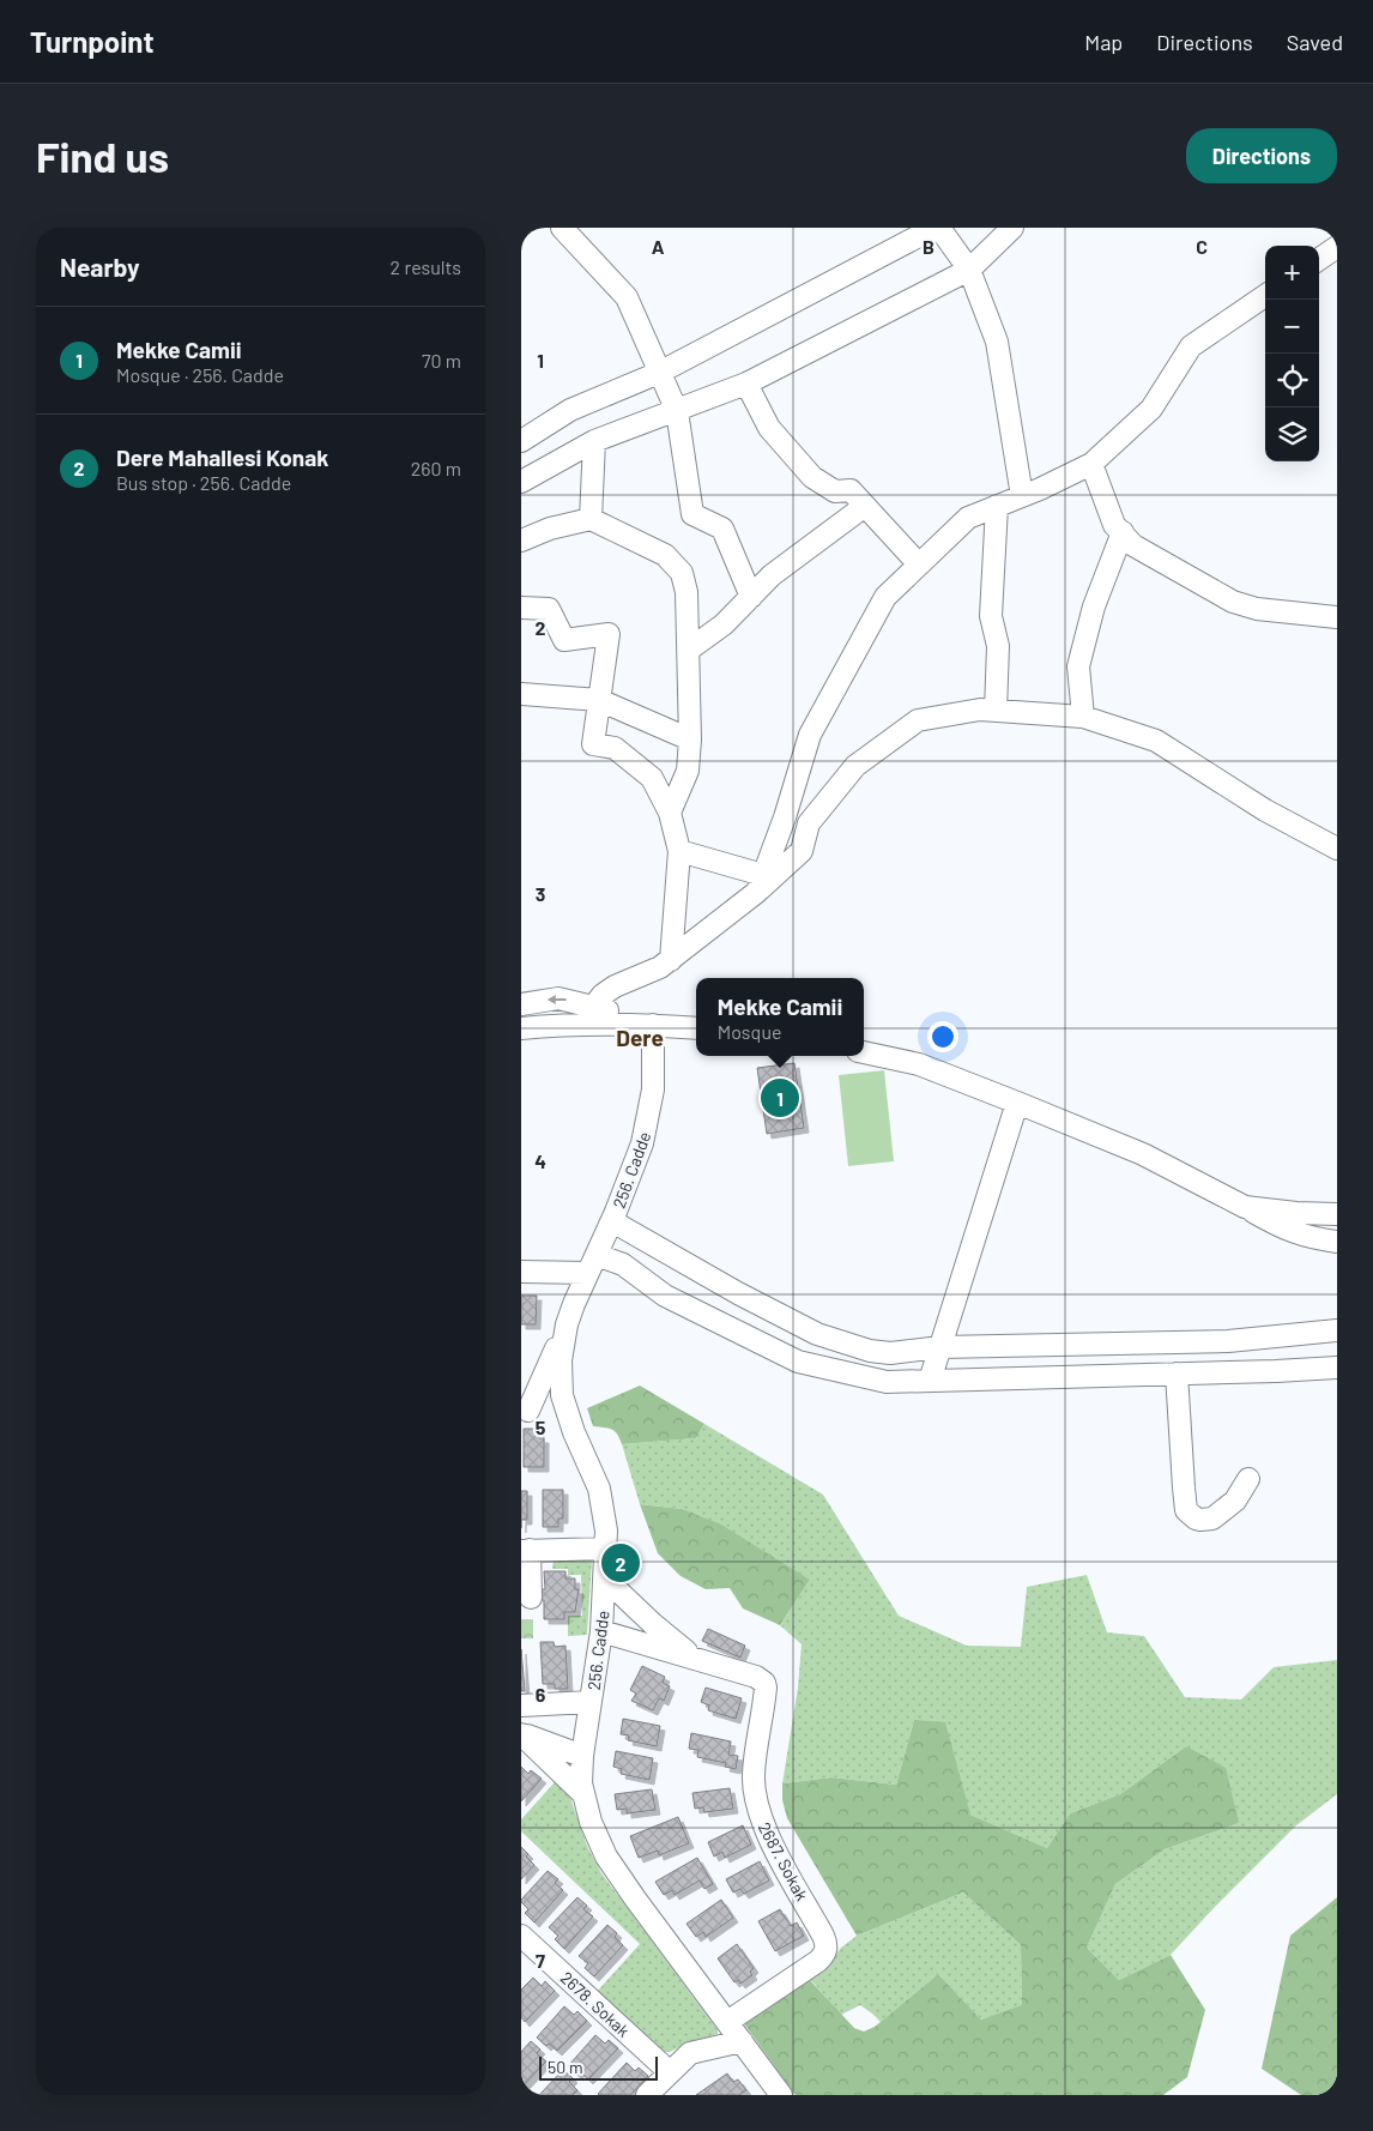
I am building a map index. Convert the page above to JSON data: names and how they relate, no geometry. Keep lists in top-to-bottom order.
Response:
{
  "streets": {
    "street": ["256. Cadde", "2687. Sokak", "2678. Sokak"]
  },
  "crossings": [
    ["256. Cadde", "2687. Sokak"]
  ],
  "districts": ["Dere"],
  "scale_bar": "50 m",
  "page": {
    "header": "Turnpoint",
    "nav": ["Map", "Directions", "Saved"],
    "buttons": "Directions",
    "title": "Find us",
    "heading": ["Nearby", "2 results"],
    "map_buttons": ["+", "−"],
    "list": [
      {
        "mark": "1",
        "name": "Mekke Camii",
        "note": "Mosque · 256. Cadde",
        "value": "70 m"
      },
      {
        "mark": "2",
        "name": "Dere Mahallesi Konak",
        "note": "Bus stop · 256. Cadde",
        "value": "260 m"
      }
    ],
    "popup": ["Mekke Camii", "Mosque"],
    "pins": ["1", "2"],
    "scale": "50 m"
  },
  "grid": {
    "columns": ["A", "B", "C"],
    "rows": [
      "1",
      "2",
      "3",
      "4",
      "5",
      "6",
      "7"
    ]
  }
}
